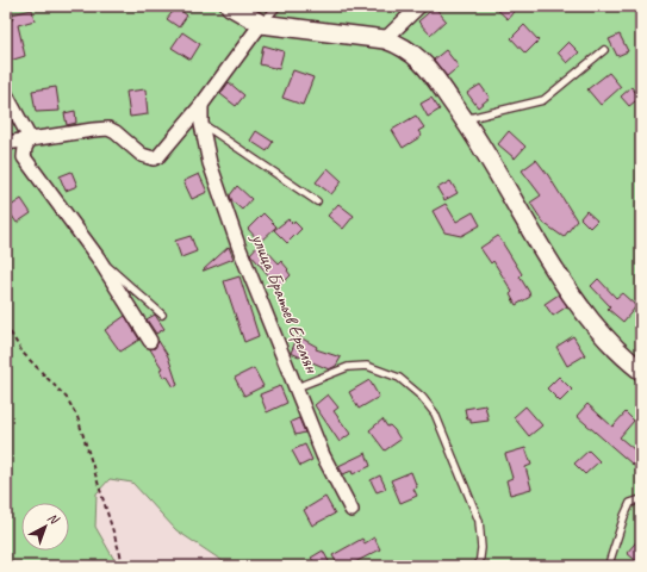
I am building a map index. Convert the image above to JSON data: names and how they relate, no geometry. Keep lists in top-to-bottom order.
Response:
{
  "streets": {
    "street": ["улица Братьев Еремян"]
  },
  "north": "top right"
}
